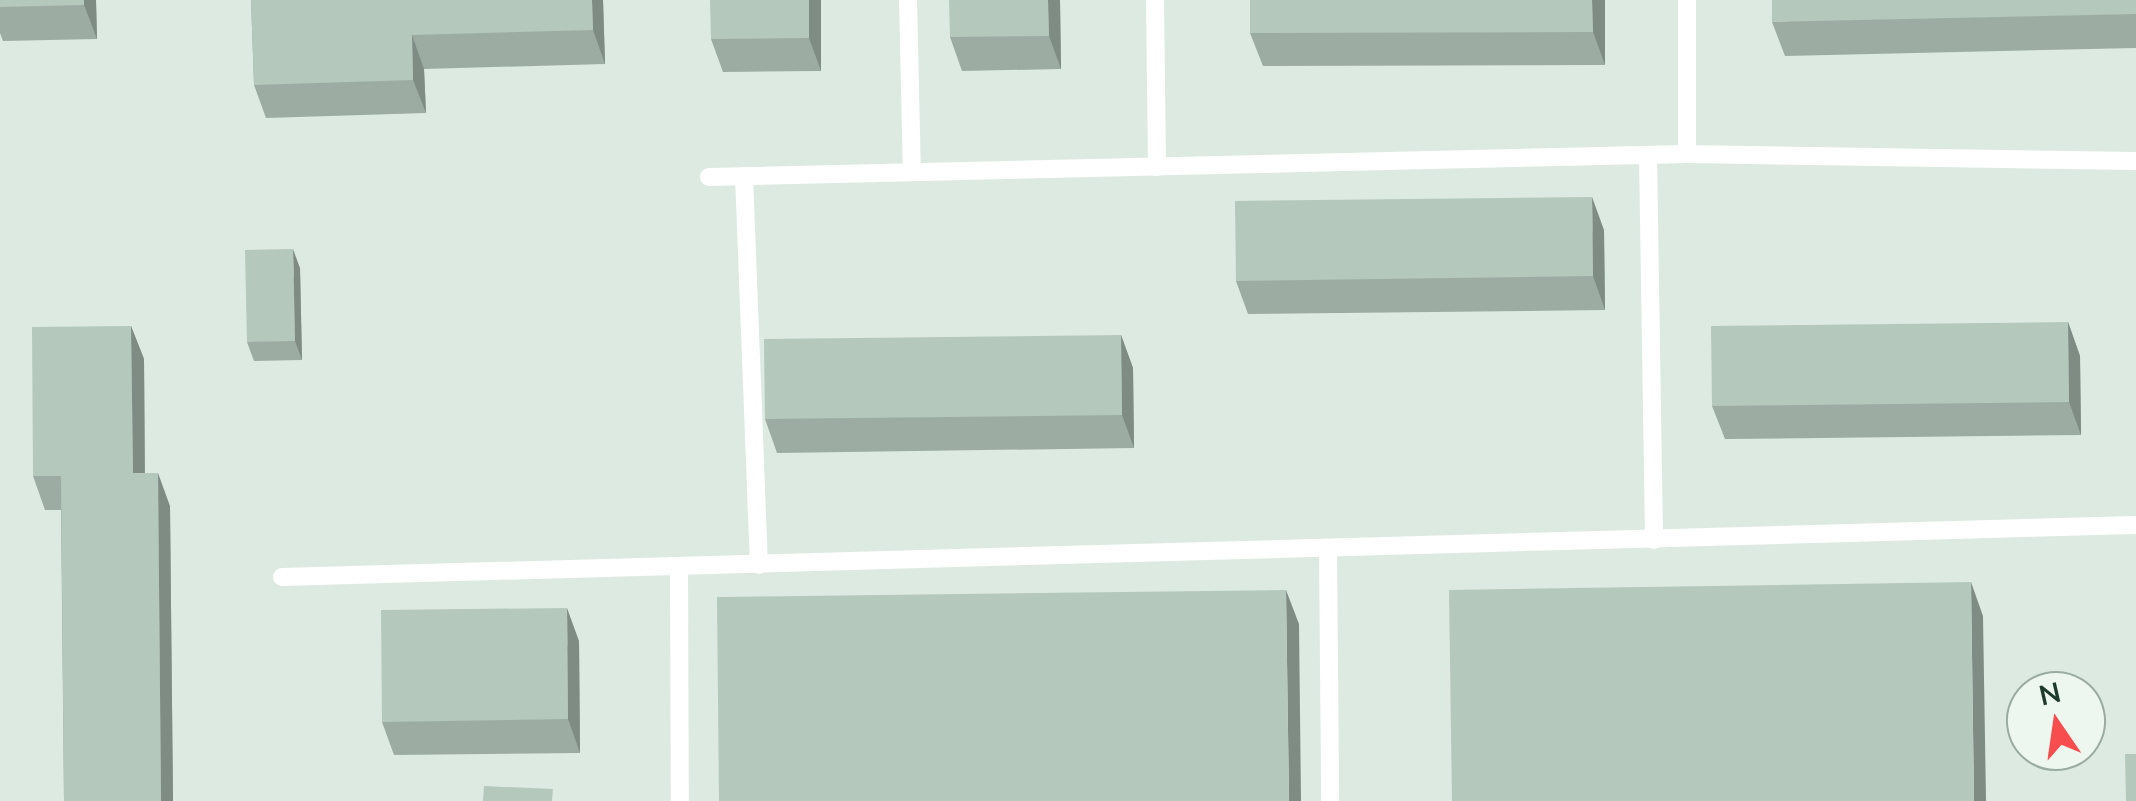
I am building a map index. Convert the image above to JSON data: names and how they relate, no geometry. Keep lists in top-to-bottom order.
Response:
{
  "north": "top"
}
